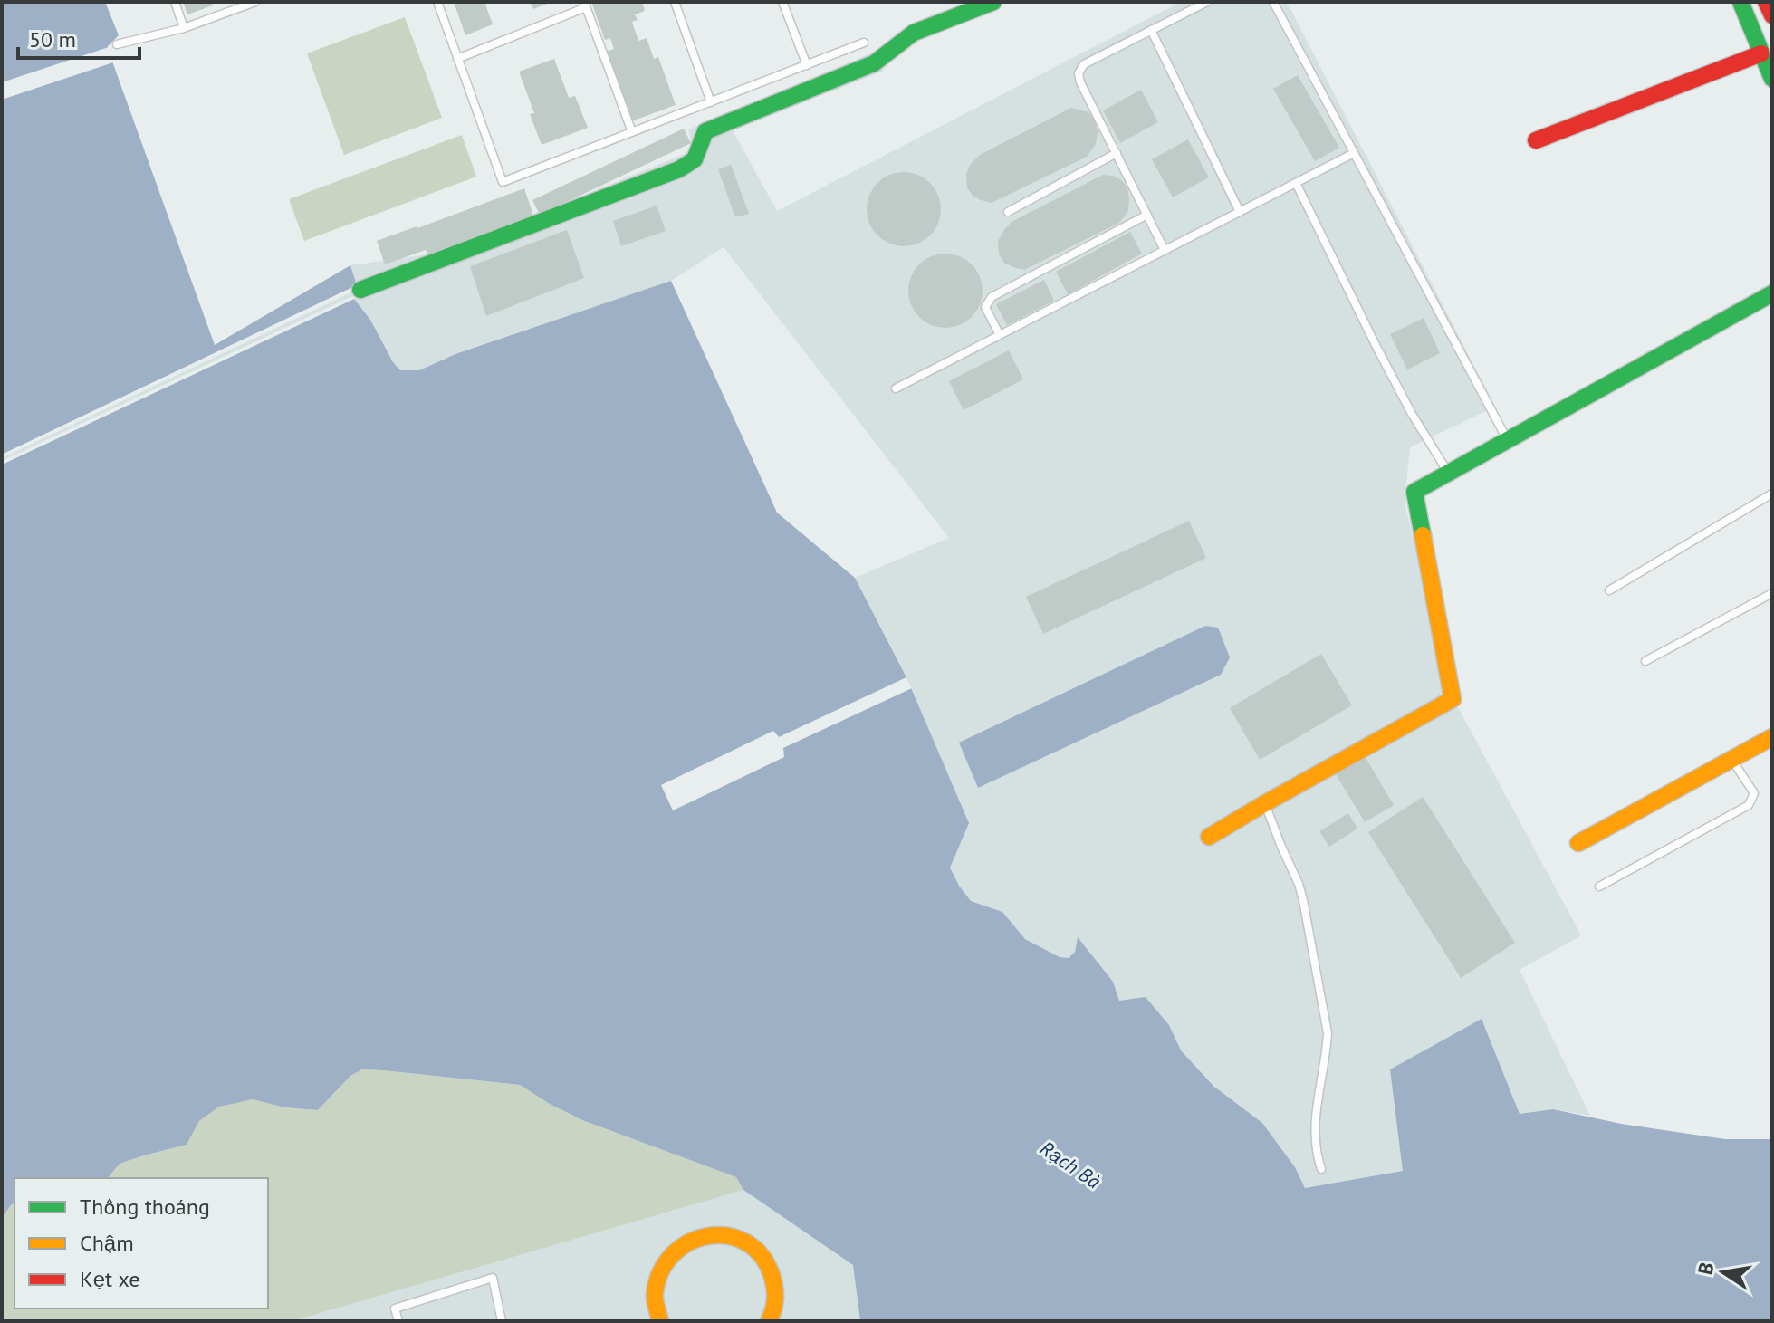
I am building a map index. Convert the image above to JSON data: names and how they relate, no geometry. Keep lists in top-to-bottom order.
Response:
{
  "water": ["Rạch Bà"],
  "legend": ["Thông thoáng", "Chậm", "Kẹt xe"],
  "scale_bar": "50 m",
  "north": "left"
}
